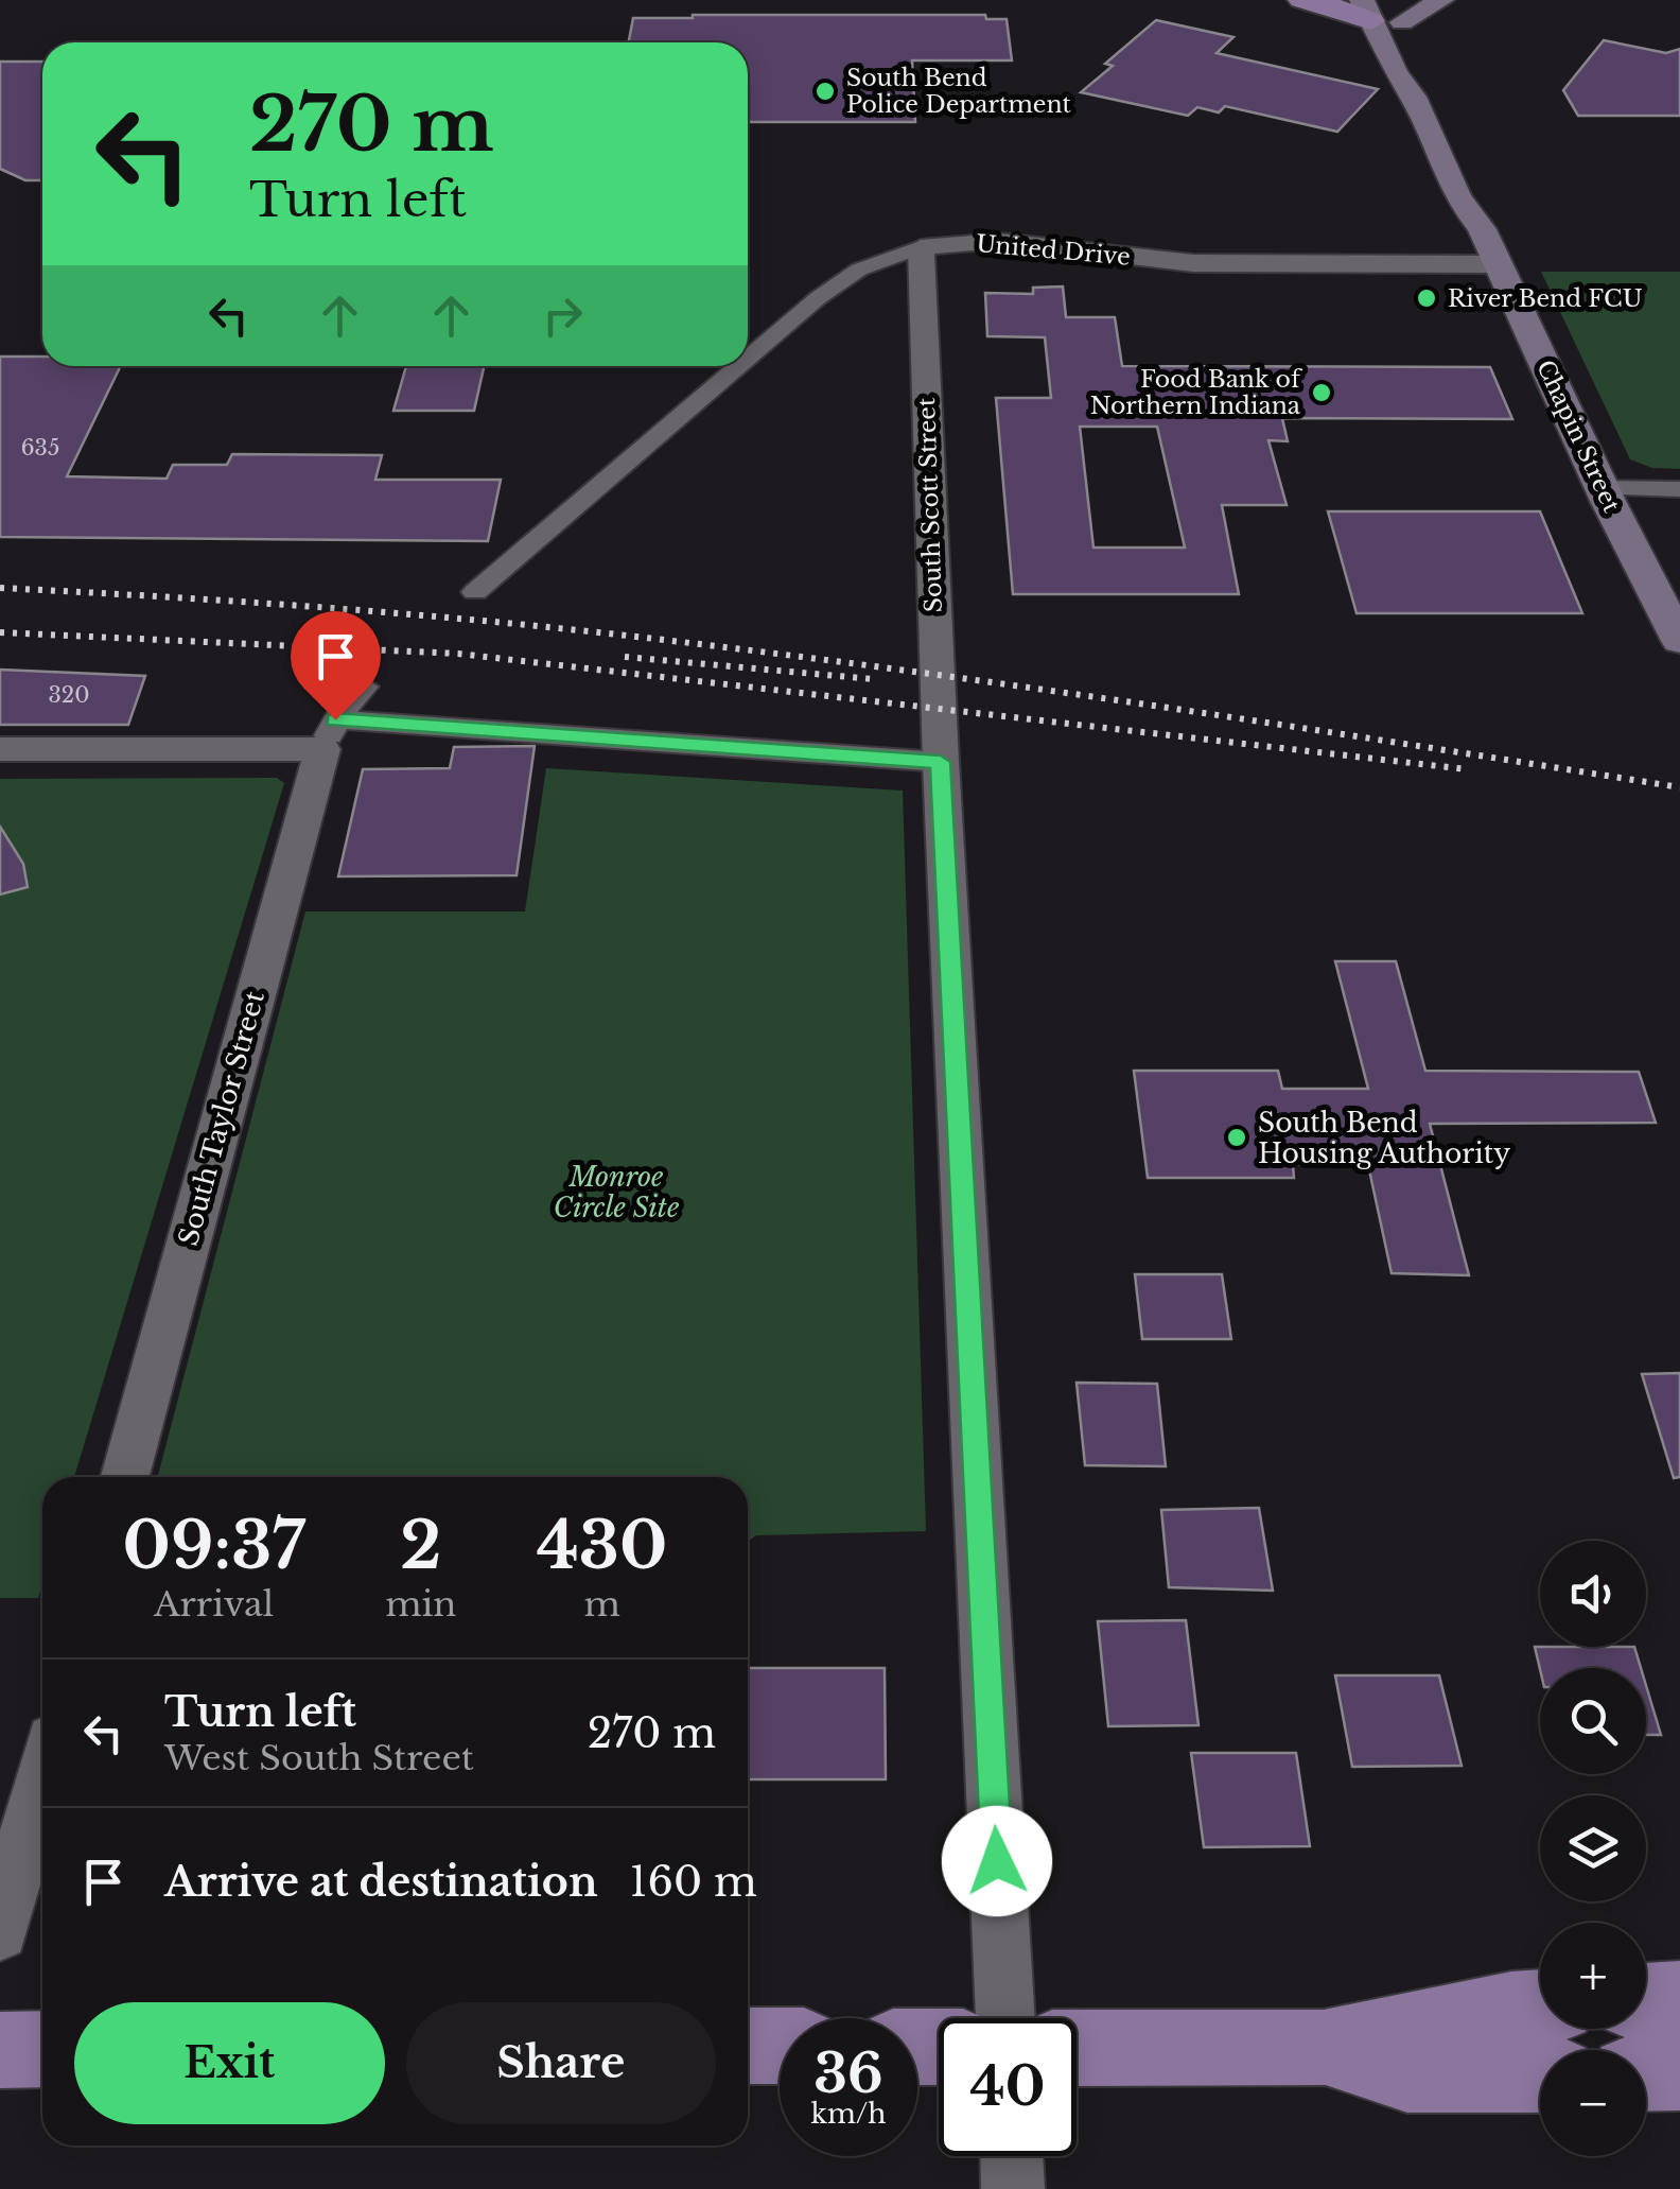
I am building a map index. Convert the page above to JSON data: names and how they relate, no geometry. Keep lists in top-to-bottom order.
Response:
{
  "streets": {
    "main road": ["Chapin Street"],
    "street": ["United Drive", "South Scott Street", "South Taylor Street"]
  },
  "crossings": [
    ["United Drive", "Chapin Street"],
    ["United Drive", "South Scott Street"]
  ],
  "parks": ["Monroe Circle Site"],
  "places": [
    "South Bend Police Department",
    "River Bend FCU",
    "Food Bank of Northern Indiana",
    "South Bend Housing Authority"
  ],
  "house_numbers": ["635", "320"],
  "page": {
    "turn": ["270 m", "Turn left"],
    "eta": [
      "09:37",
      "Arrival",
      "2",
      "min",
      "430",
      "m"
    ],
    "map_buttons": ["+", "−"],
    "list": [
      {
        "name": "Turn left",
        "note": "West South Street",
        "value": "270 m"
      },
      {
        "name": "Arrive at destination",
        "value": "160 m"
      }
    ],
    "buttons": ["Exit", "Share"],
    "speed": "36 km/h",
    "limit": "40"
  }
}
